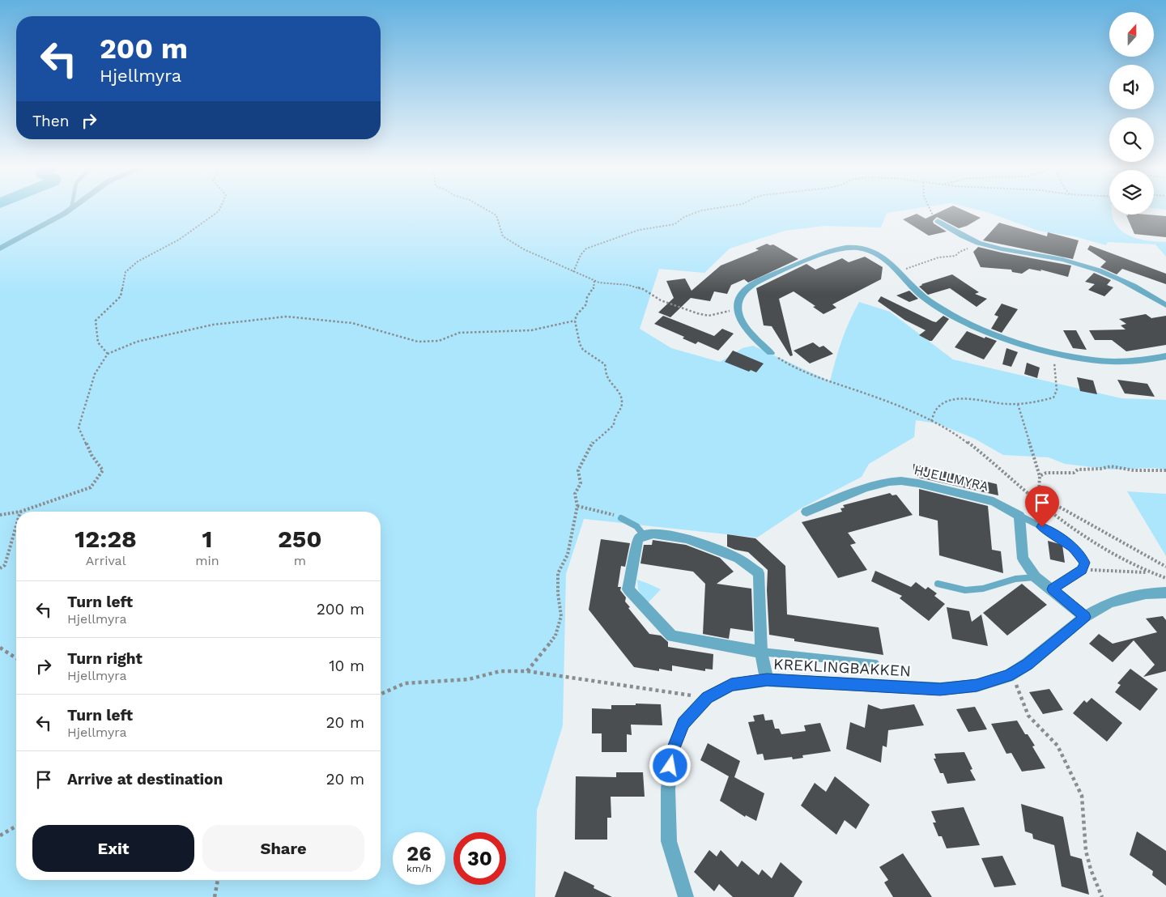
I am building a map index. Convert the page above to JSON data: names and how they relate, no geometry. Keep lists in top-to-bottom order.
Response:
{
  "streets": {
    "street": ["HJELLMYRA", "KREKLINGBAKKEN"]
  },
  "north": "top",
  "page": {
    "turn": ["200 m", "Hjellmyra"],
    "then": "Then",
    "eta": [
      "12:28",
      "Arrival",
      "1",
      "min",
      "250",
      "m"
    ],
    "list": [
      {
        "name": "Turn left",
        "note": "Hjellmyra",
        "value": "200 m"
      },
      {
        "name": "Turn right",
        "note": "Hjellmyra",
        "value": "10 m"
      },
      {
        "name": "Turn left",
        "note": "Hjellmyra",
        "value": "20 m"
      },
      {
        "name": "Arrive at destination",
        "value": "20 m"
      }
    ],
    "buttons": ["Exit", "Share"],
    "speed": "26 km/h",
    "limit": "30"
  }
}
